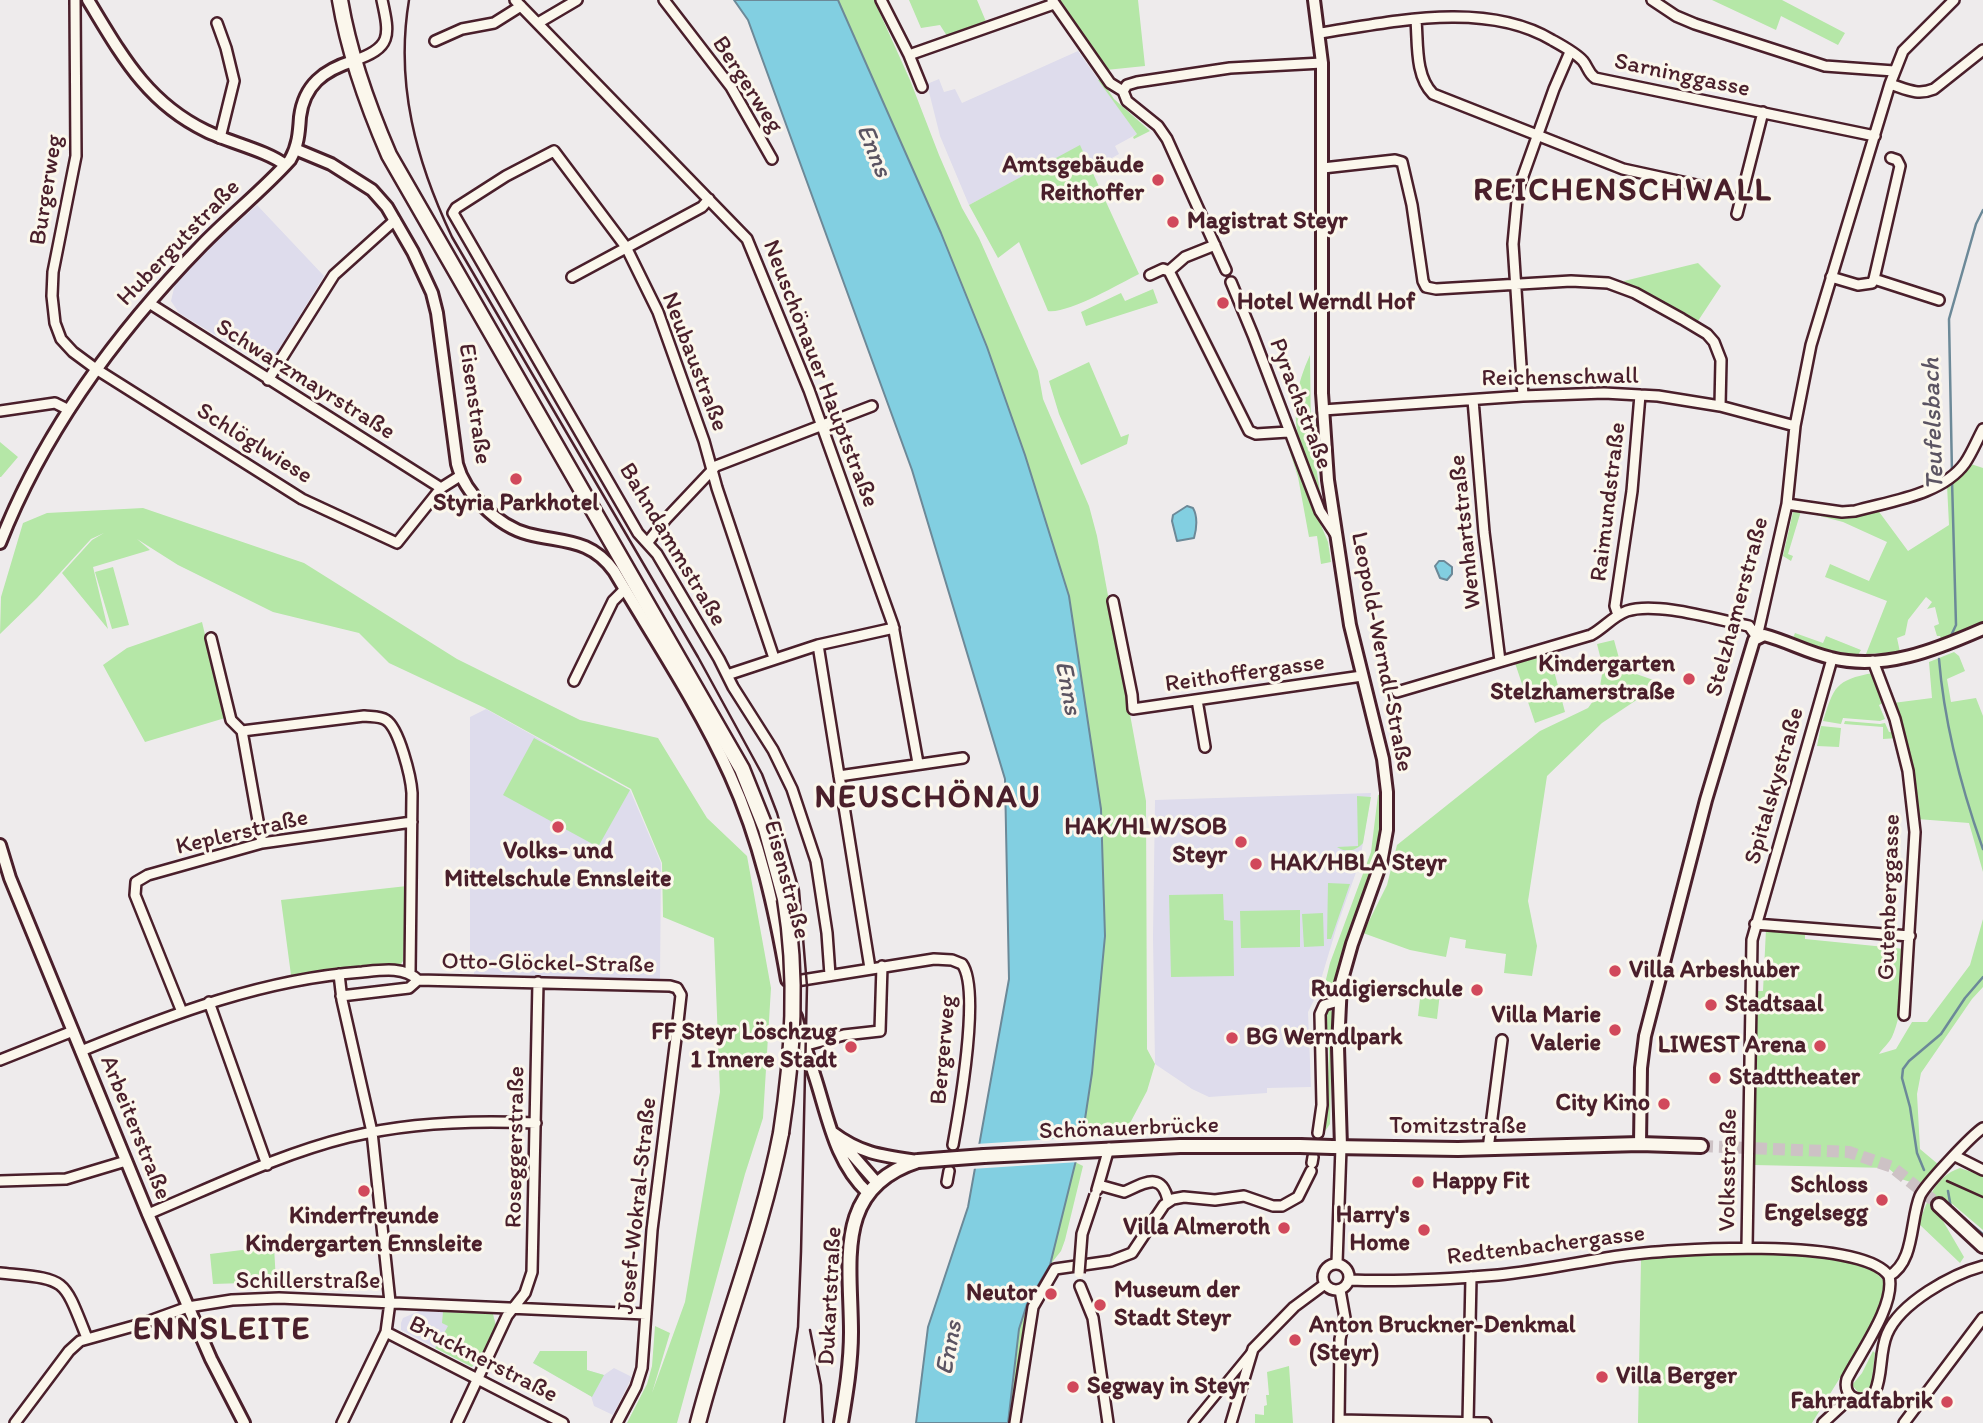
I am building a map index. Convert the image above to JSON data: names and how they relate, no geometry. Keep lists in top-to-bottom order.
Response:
{
  "streets": {
    "main road": [
      "Eisenstraße",
      "Tomitzstraße",
      "Schönauerbrücke",
      "Dukartstraße"
    ],
    "street": [
      "Sarninggasse",
      "Bergerweg",
      "Burgerweg",
      "Hubergutstraße",
      "Neubaustraße",
      "Neuschönauer Hauptstraße",
      "Reichenschwall",
      "Schwarzmayrstraße",
      "Pyrachstraße",
      "Schlöglwiese",
      "Raimundstraße",
      "Wenhartstraße",
      "Bahndammstraße",
      "Stelzhamerstraße",
      "Leopold-Werndl-Straße",
      "Reithoffergasse",
      "Spitalskystraße",
      "Keplerstraße",
      "Gutenberggasse",
      "Otto-Glöckel-Straße",
      "Arbeiterstraße",
      "Roseggerstraße",
      "Volksstraße",
      "Josef-Wokral-Straße",
      "Redtenbachergasse",
      "Schillerstraße",
      "Brucknerstraße"
    ]
  },
  "crossings": [
    ["Sarninggasse", "Stelzhamerstraße"],
    ["Sarninggasse", "Leopold-Werndl-Straße"],
    ["Burgerweg", "Hubergutstraße"],
    ["Burgerweg", "Schlöglwiese"],
    ["Hubergutstraße", "Schwarzmayrstraße"],
    ["Hubergutstraße", "Eisenstraße"],
    ["Hubergutstraße", "Schlöglwiese"],
    ["Neubaustraße", "Bahndammstraße"],
    ["Reichenschwall", "Raimundstraße"],
    ["Reichenschwall", "Wenhartstraße"],
    ["Reichenschwall", "Stelzhamerstraße"],
    ["Reichenschwall", "Leopold-Werndl-Straße"],
    ["Schwarzmayrstraße", "Schlöglwiese"],
    ["Eisenstraße", "Dukartstraße"],
    ["Pyrachstraße", "Leopold-Werndl-Straße"],
    ["Stelzhamerstraße", "Tomitzstraße"],
    ["Leopold-Werndl-Straße", "Reithoffergasse"],
    ["Leopold-Werndl-Straße", "Tomitzstraße"],
    ["Leopold-Werndl-Straße", "Schönauerbrücke"],
    ["Leopold-Werndl-Straße", "Redtenbachergasse"],
    ["Spitalskystraße", "Volksstraße"],
    ["Keplerstraße", "Otto-Glöckel-Straße"],
    ["Otto-Glöckel-Straße", "Arbeiterstraße"],
    ["Otto-Glöckel-Straße", "Roseggerstraße"],
    ["Otto-Glöckel-Straße", "Josef-Wokral-Straße"],
    ["Tomitzstraße", "Schönauerbrücke"],
    ["Arbeiterstraße", "Schillerstraße"],
    ["Roseggerstraße", "Schillerstraße"],
    ["Roseggerstraße", "Brucknerstraße"],
    ["Volksstraße", "Redtenbachergasse"],
    ["Josef-Wokral-Straße", "Schillerstraße"]
  ],
  "districts": ["REICHENSCHWALL", "NEUSCHÖNAU", "ENNSLEITE"],
  "water": ["Enns", "Teufelsbach"],
  "places": [
    "Amtsgebäude Reithoffer",
    "Magistrat Steyr",
    "Hotel Werndl Hof",
    "Styria Parkhotel",
    "Kindergarten Stelzhamerstraße",
    "Volks- und Mittelschule Ennsleite",
    "HAK/HLW/SOB Steyr",
    "HAK/HBLA Steyr",
    "Villa Arbeshuber",
    "Rudigierschule",
    "Stadtsaal",
    "Villa Marie Valerie",
    "BG Werndlpark",
    "LIWEST Arena",
    "FF Steyr Löschzug 1 Innere Stadt",
    "Stadttheater",
    "City Kino",
    "Happy Fit",
    "Kinderfreunde Kindergarten Ennsleite",
    "Schloss Engelsegg",
    "Villa Almeroth",
    "Harry's Home",
    "Neutor",
    "Museum der Stadt Steyr",
    "Anton Bruckner-Denkmal (Steyr)",
    "Villa Berger",
    "Segway in Steyr",
    "Fahrradfabrik"
  ]
}
